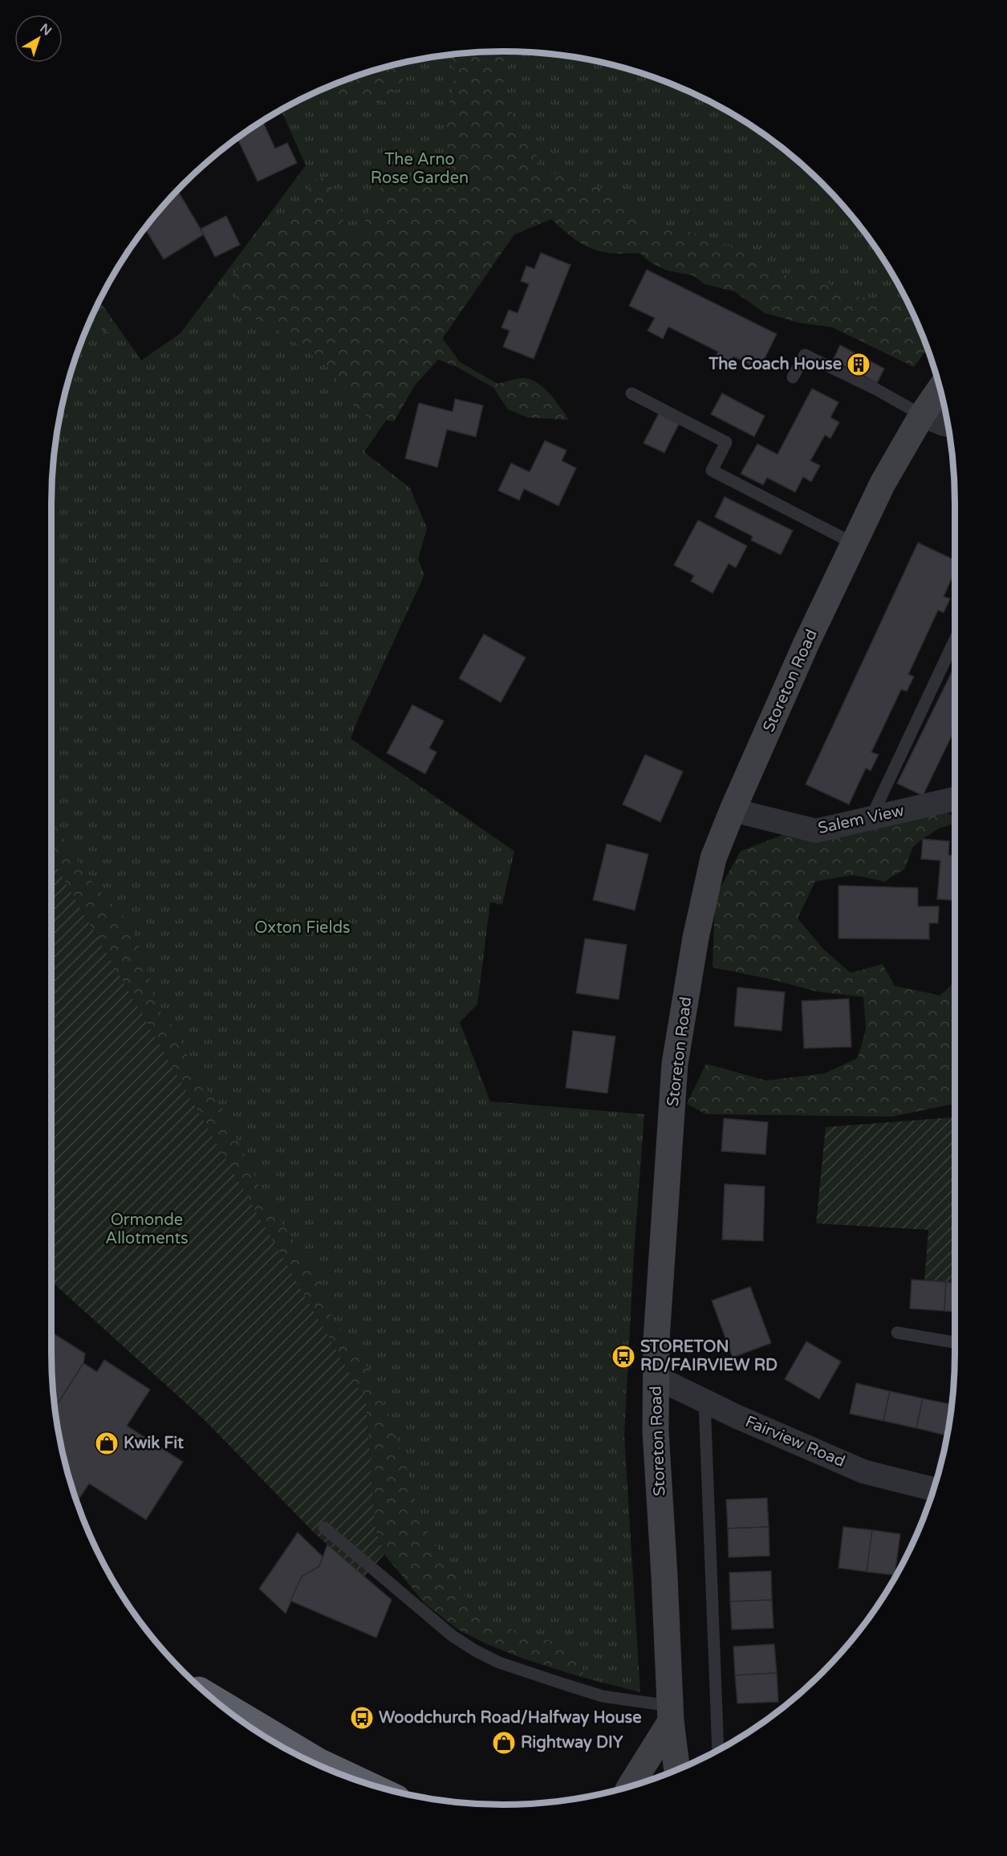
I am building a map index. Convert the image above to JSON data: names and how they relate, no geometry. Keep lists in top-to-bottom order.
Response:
{
  "streets": {
    "main road": ["Storeton Road"],
    "street": ["Salem View", "Fairview Road"]
  },
  "crossings": [
    ["Storeton Road", "Salem View"],
    ["Storeton Road", "Fairview Road"]
  ],
  "parks": ["The Arno Rose Garden", "Oxton Fields", "Ormonde Allotments"],
  "places": {
    "building": ["The Coach House"],
    "bus stop": ["STORETON RD/FAIRVIEW RD", "Woodchurch Road/Halfway House"],
    "shop": ["Kwik Fit", "Rightway DIY"]
  },
  "north": "top right"
}
